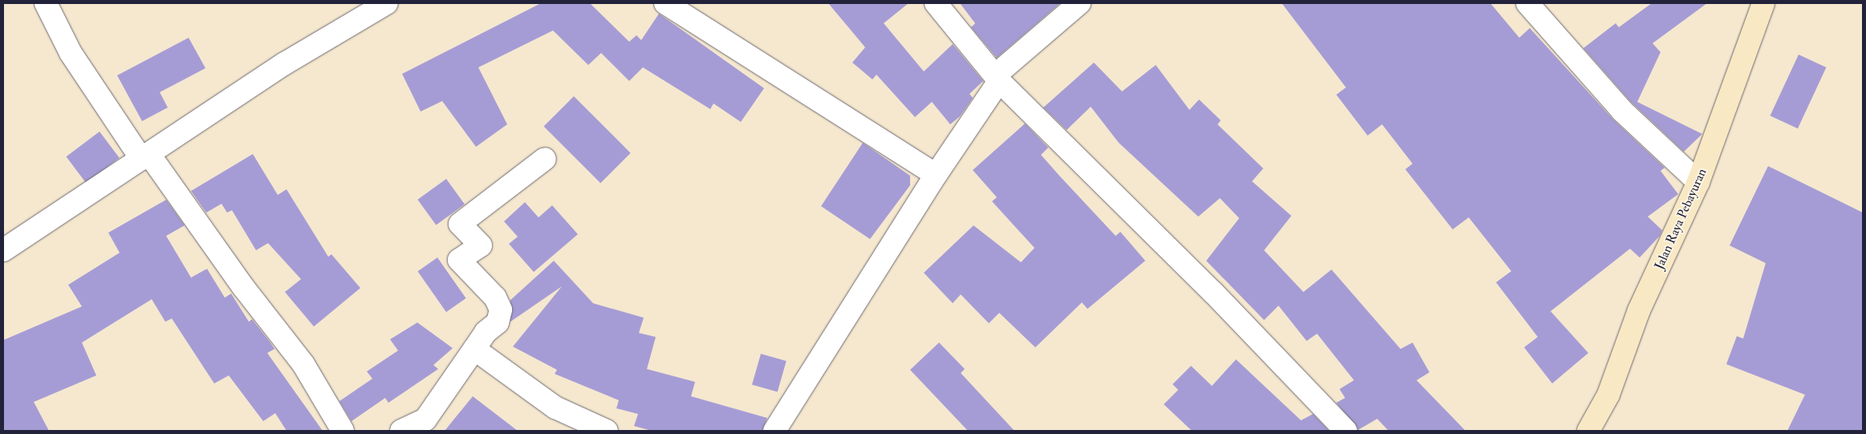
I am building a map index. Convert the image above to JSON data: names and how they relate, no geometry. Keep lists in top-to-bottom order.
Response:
{
  "streets": {
    "main road": ["Jalan Raya Pebayuran"]
  }
}
